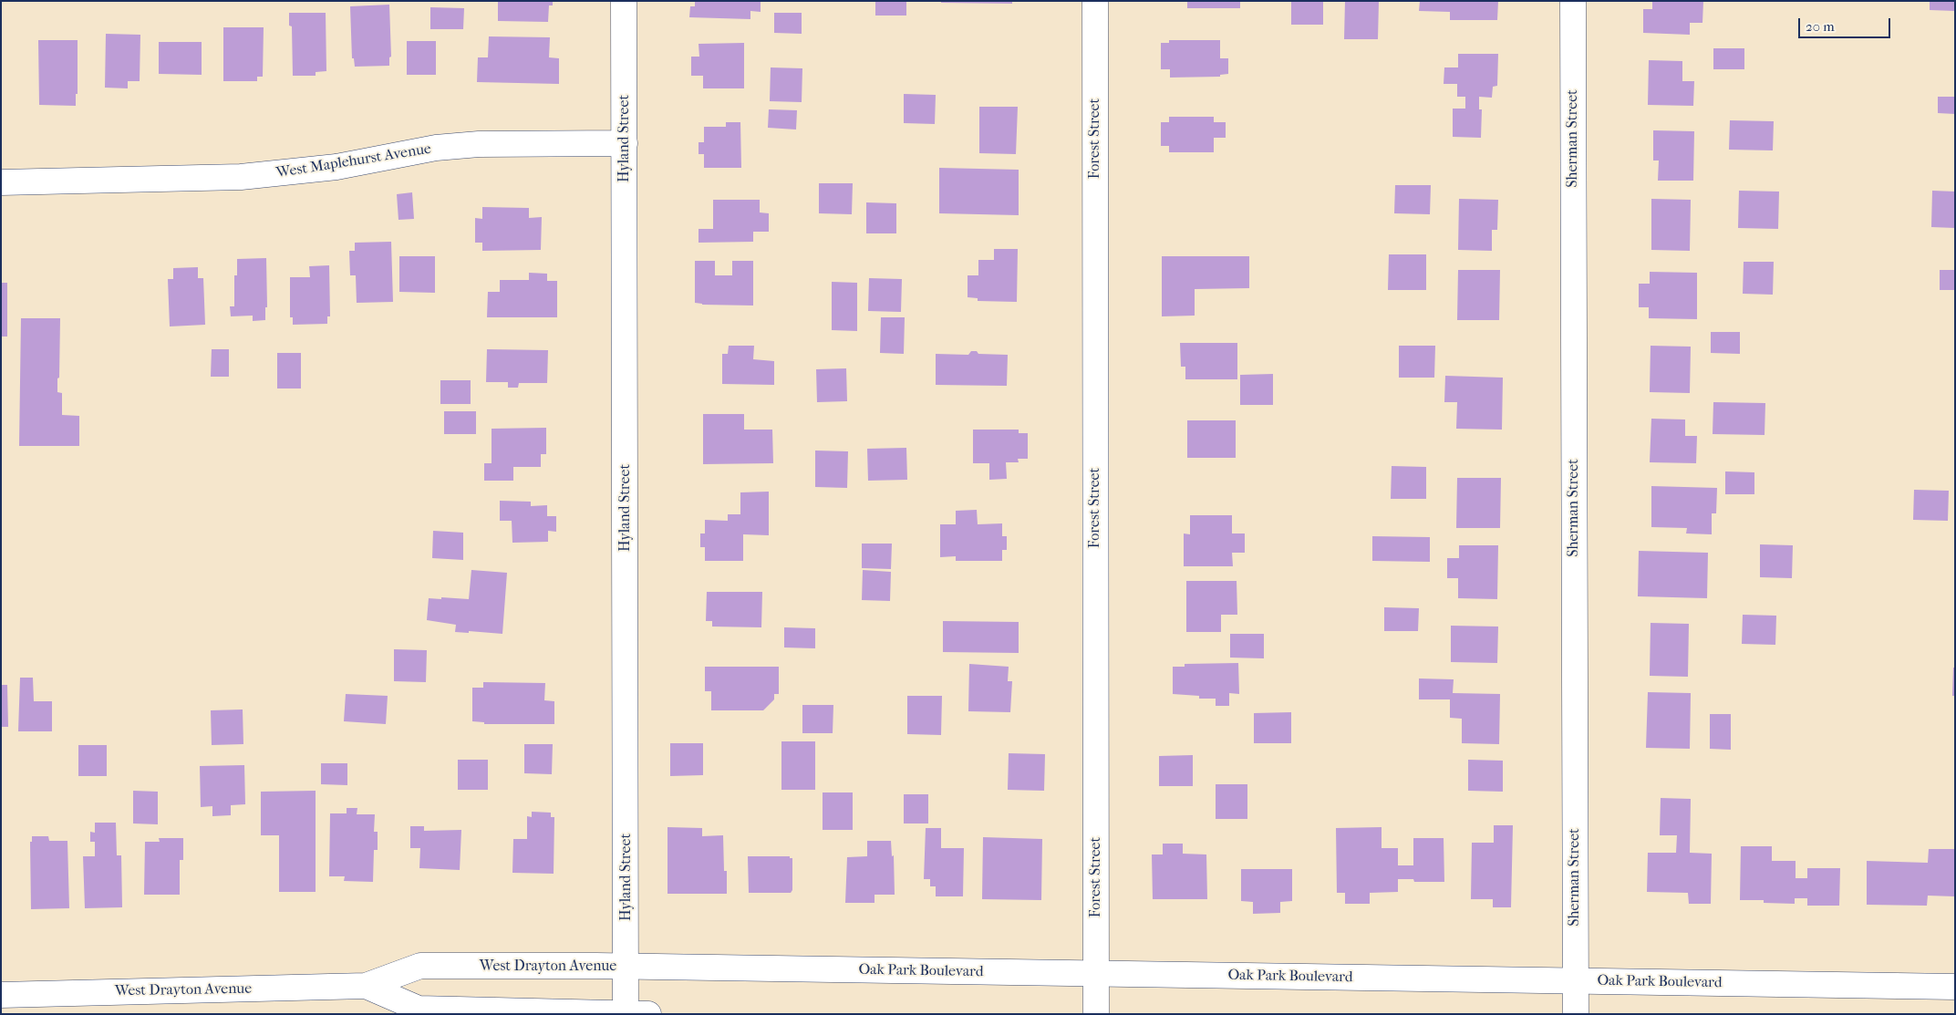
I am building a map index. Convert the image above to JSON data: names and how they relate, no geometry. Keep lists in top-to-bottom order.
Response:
{
  "streets": {
    "street": [
      "Hyland Street",
      "Forest Street",
      "Sherman Street",
      "West Maplehurst Avenue",
      "West Drayton Avenue",
      "Oak Park Boulevard"
    ]
  },
  "crossings": [
    ["Hyland Street", "West Maplehurst Avenue"],
    ["Hyland Street", "West Drayton Avenue"],
    ["Hyland Street", "Oak Park Boulevard"],
    ["Forest Street", "Oak Park Boulevard"],
    ["Sherman Street", "Oak Park Boulevard"],
    ["West Drayton Avenue", "Oak Park Boulevard"]
  ],
  "scale_bar": "20 m"
}
